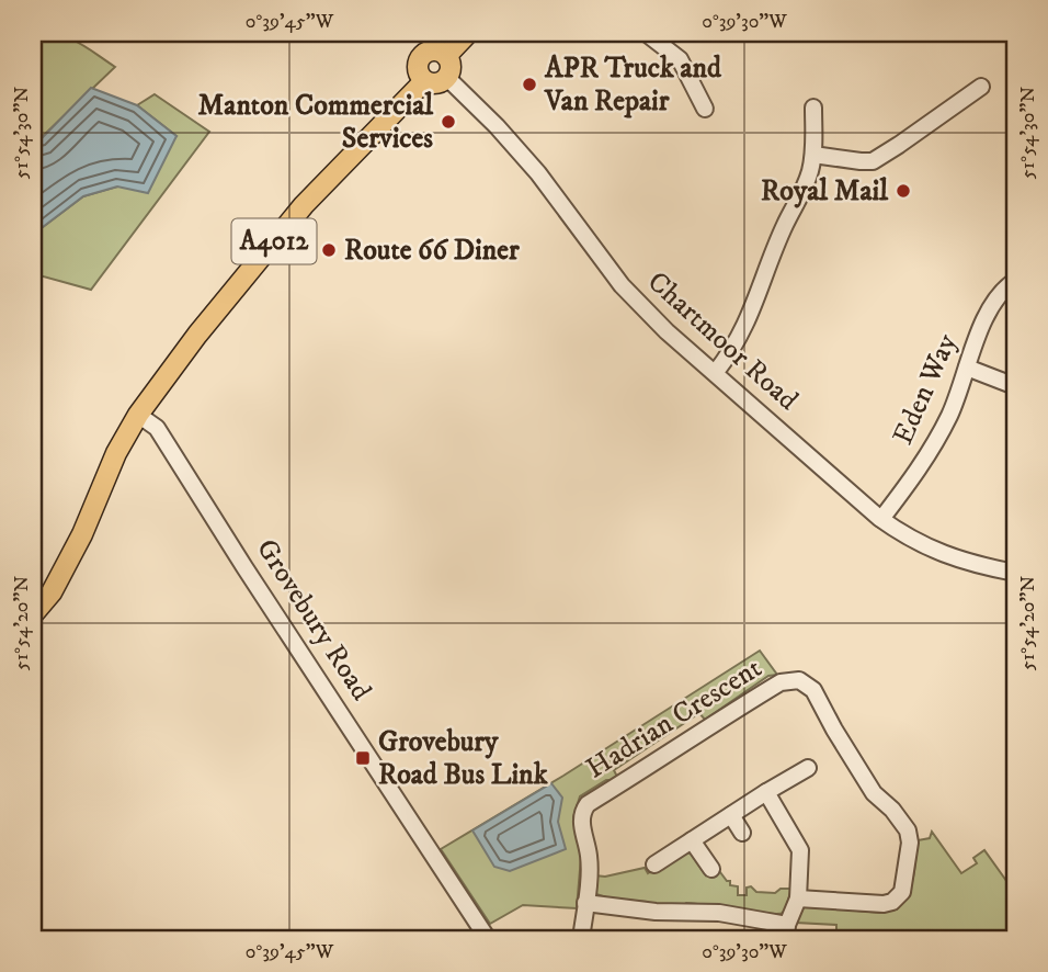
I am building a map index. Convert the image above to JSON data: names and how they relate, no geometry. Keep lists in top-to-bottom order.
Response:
{
  "streets": {
    "main road": ["A4012"],
    "street": [
      "Chartmoor Road",
      "Eden Way",
      "Grovebury Road",
      "Hadrian Crescent"
    ]
  },
  "crossings": [
    ["A4012", "Chartmoor Road"],
    ["A4012", "Grovebury Road"],
    ["Chartmoor Road", "Eden Way"]
  ],
  "places": {
    "other": [
      "APR Truck and Van Repair",
      "Manton Commercial Services",
      "Royal Mail",
      "Route 66 Diner"
    ],
    "transit": ["Grovebury Road Bus Link"]
  },
  "coordinates": [
    "0°39'45\"W",
    "0°39'30\"W",
    "51°54'30\"N",
    "51°54'20\"N"
  ]
}
